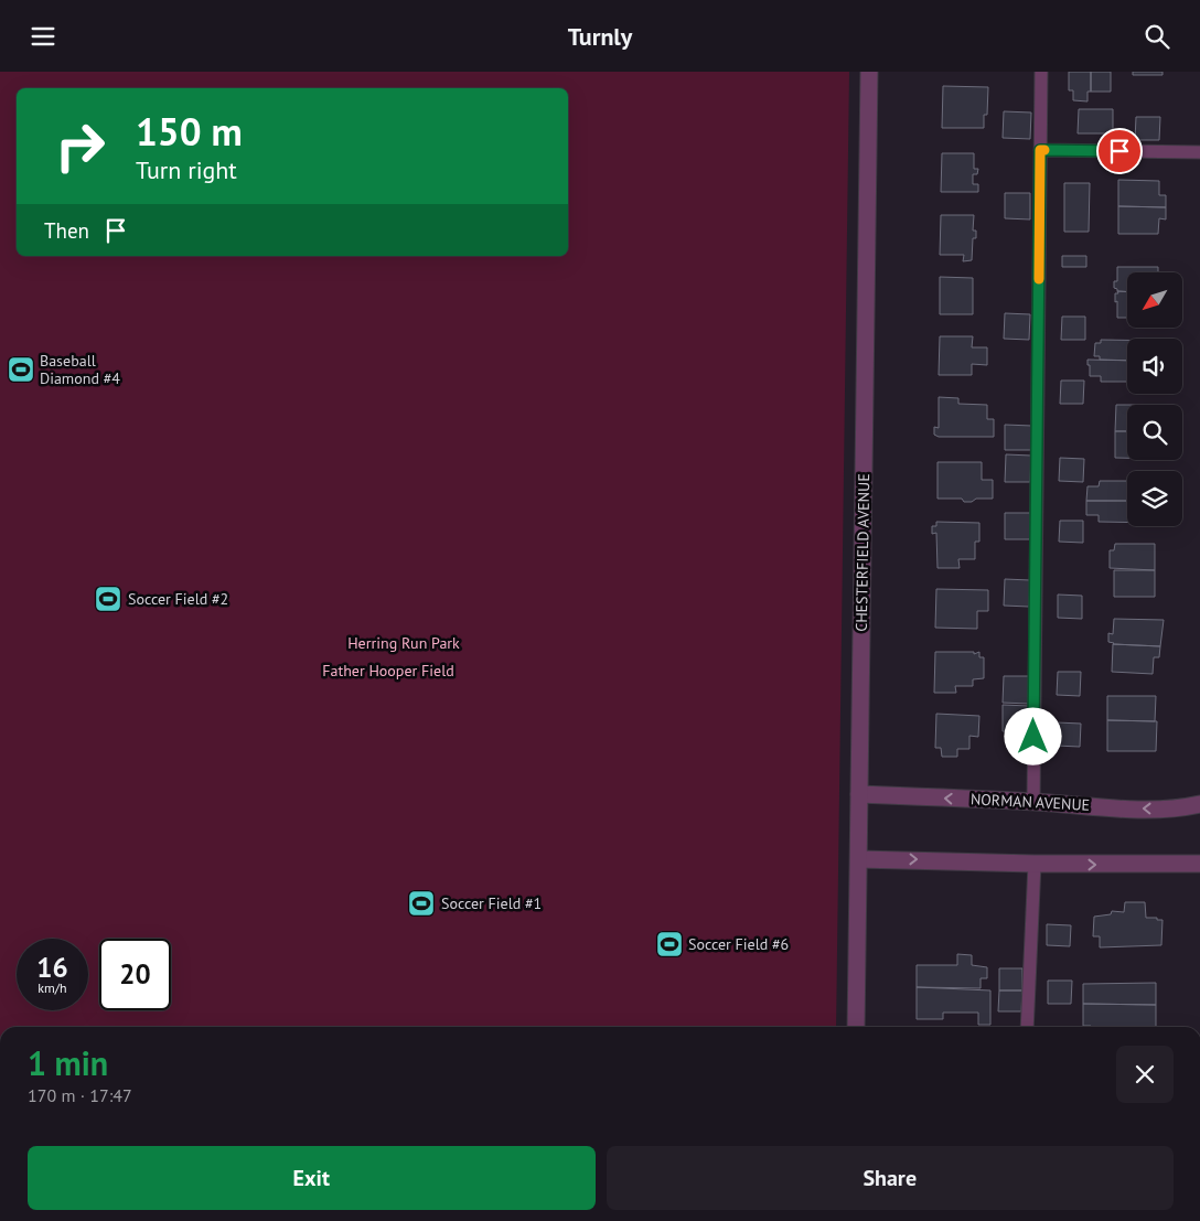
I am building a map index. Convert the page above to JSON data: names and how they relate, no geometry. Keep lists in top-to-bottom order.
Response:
{
  "streets": {
    "street": ["CHESTERFIELD AVENUE", "NORMAN AVENUE"]
  },
  "crossings": [
    ["CHESTERFIELD AVENUE", "NORMAN AVENUE"]
  ],
  "parks": ["Herring Run Park", "Father Hooper Field"],
  "places": {
    "sports": [
      "Baseball Diamond #4",
      "Soccer Field #2",
      "Soccer Field #1",
      "Soccer Field #6"
    ]
  },
  "north": "bottom left",
  "page": {
    "header": "Turnly",
    "turn": ["150 m", "Turn right"],
    "then": "Then",
    "speed": "16 km/h",
    "limit": "20",
    "heading": ["1 min", "170 m · 17:47"],
    "buttons": ["Exit", "Share"]
  }
}
